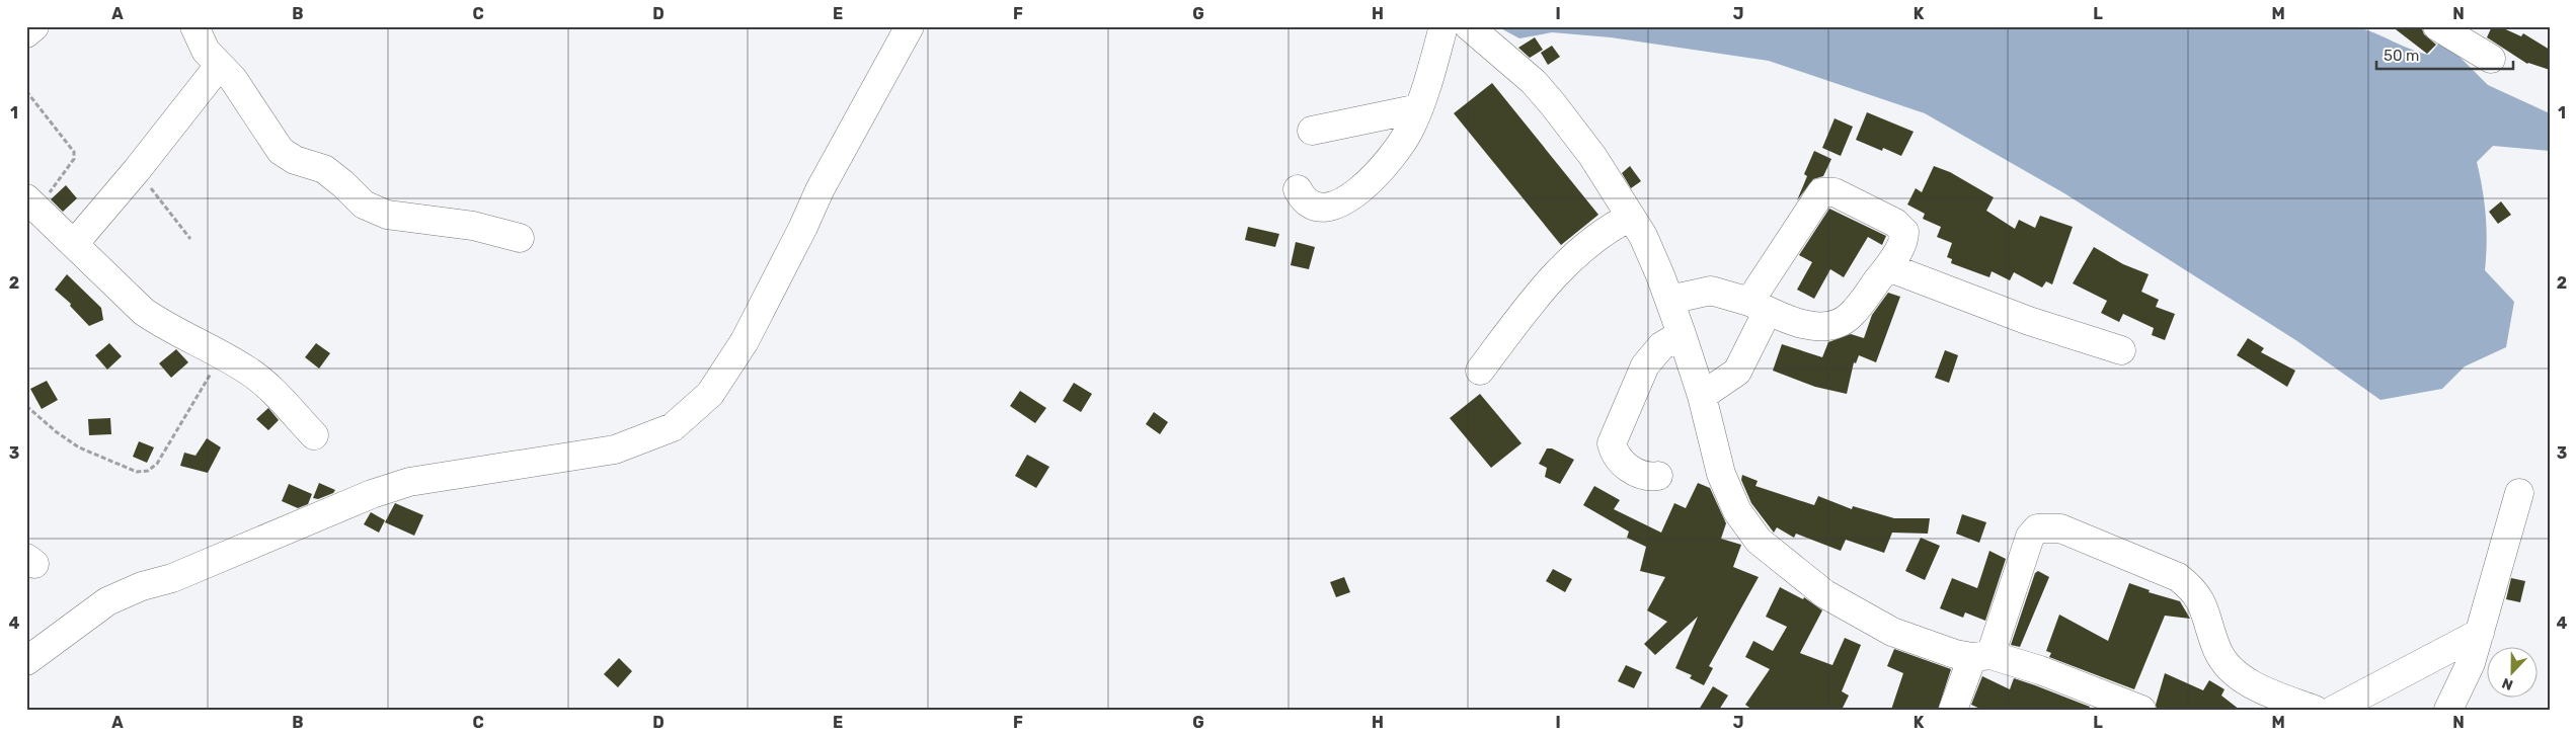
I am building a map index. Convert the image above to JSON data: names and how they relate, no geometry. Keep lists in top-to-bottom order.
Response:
{
  "scale_bar": "50 m",
  "north": "bottom",
  "grid": {
    "columns": [
      "A",
      "B",
      "C",
      "D",
      "E",
      "F",
      "G",
      "H",
      "I",
      "J",
      "K",
      "L",
      "M",
      "N"
    ],
    "rows": [
      "1",
      "2",
      "3",
      "4"
    ]
  }
}
